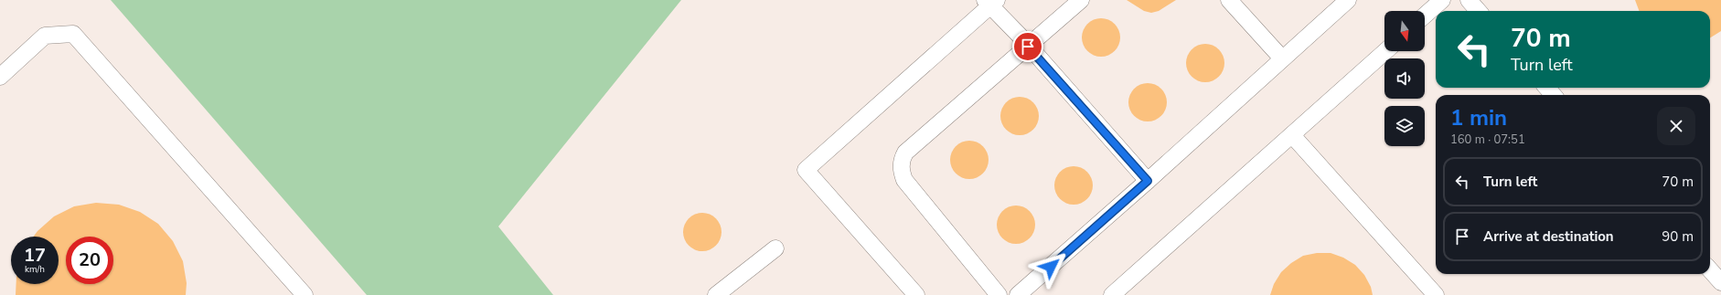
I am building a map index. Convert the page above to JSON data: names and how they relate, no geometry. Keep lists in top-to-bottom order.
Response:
{
  "north": "bottom",
  "page": {
    "turn": ["70 m", "Turn left"],
    "heading": ["1 min", "160 m · 07:51"],
    "list": [
      {
        "name": "Turn left",
        "value": "70 m"
      },
      {
        "name": "Arrive at destination",
        "value": "90 m"
      }
    ],
    "speed": "17 km/h",
    "limit": "20"
  }
}
